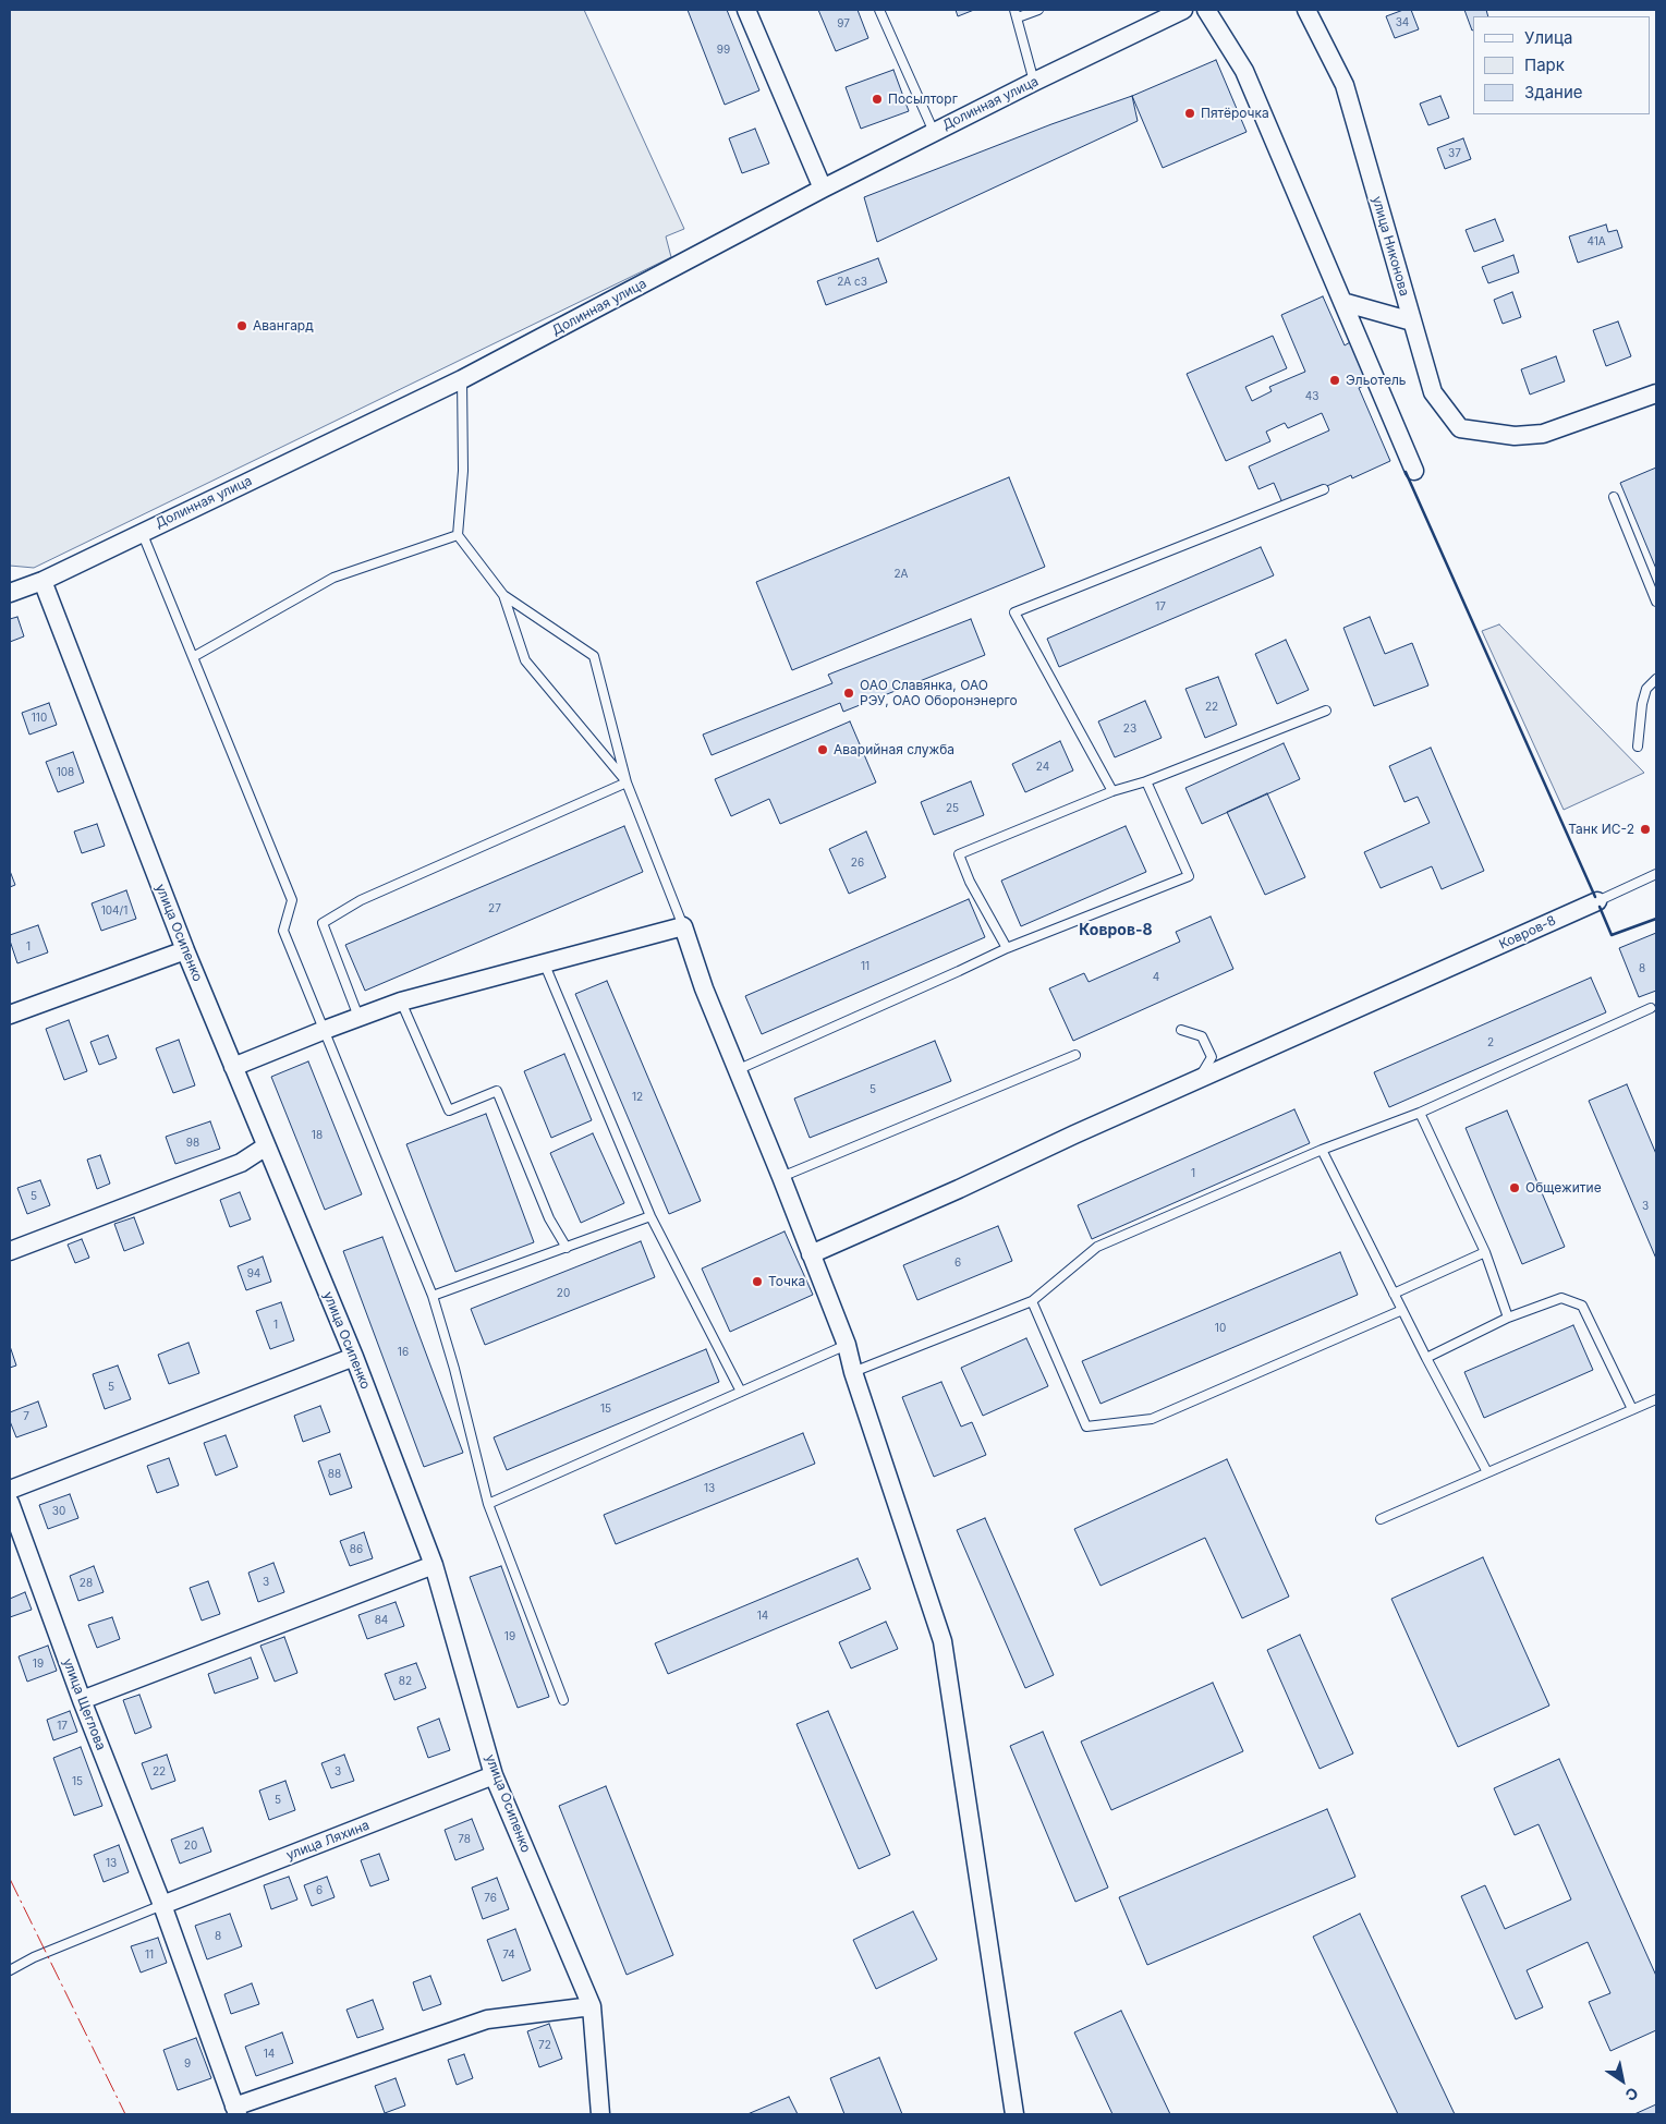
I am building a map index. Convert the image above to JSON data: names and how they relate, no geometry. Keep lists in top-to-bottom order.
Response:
{
  "streets": {
    "street": [
      "Долинная улица",
      "улица Никонова",
      "улица Осипенко",
      "Ковров-8",
      "улица Щеглова",
      "улица Ляхина"
    ]
  },
  "crossings": [
    ["Долинная улица", "улица Осипенко"],
    ["улица Осипенко", "улица Ляхина"],
    ["улица Щеглова", "улица Ляхина"]
  ],
  "districts": ["Ковров-8"],
  "places": [
    "Посылторг",
    "Пятёрочка",
    "Авангард",
    "Эльотель",
    "ОАО Славянка, ОАО РЭУ, ОАО Оборонэнерго",
    "Аварийная служба",
    "Танк ИС-2",
    "Общежитие",
    "Точка"
  ],
  "house_numbers": [
    "34",
    "97",
    "99",
    "37",
    "41А",
    "2А с3",
    "43",
    "2А",
    "17",
    "22",
    "110",
    "23",
    "24",
    "108",
    "25",
    "26",
    "27",
    "104/1",
    "1",
    "11",
    "8",
    "4",
    "2",
    "5",
    "12",
    "18",
    "98",
    "1",
    "5",
    "3",
    "6",
    "94",
    "20",
    "1",
    "10",
    "16",
    "5",
    "15",
    "7",
    "88",
    "13",
    "30",
    "86",
    "3",
    "28",
    "14",
    "84",
    "19",
    "19",
    "82",
    "17",
    "22",
    "3",
    "15",
    "5",
    "78",
    "20",
    "13",
    "6",
    "76",
    "8",
    "11",
    "74",
    "72",
    "14",
    "9"
  ],
  "legend": ["Улица", "Парк", "Здание"],
  "north": "bottom right"
}
